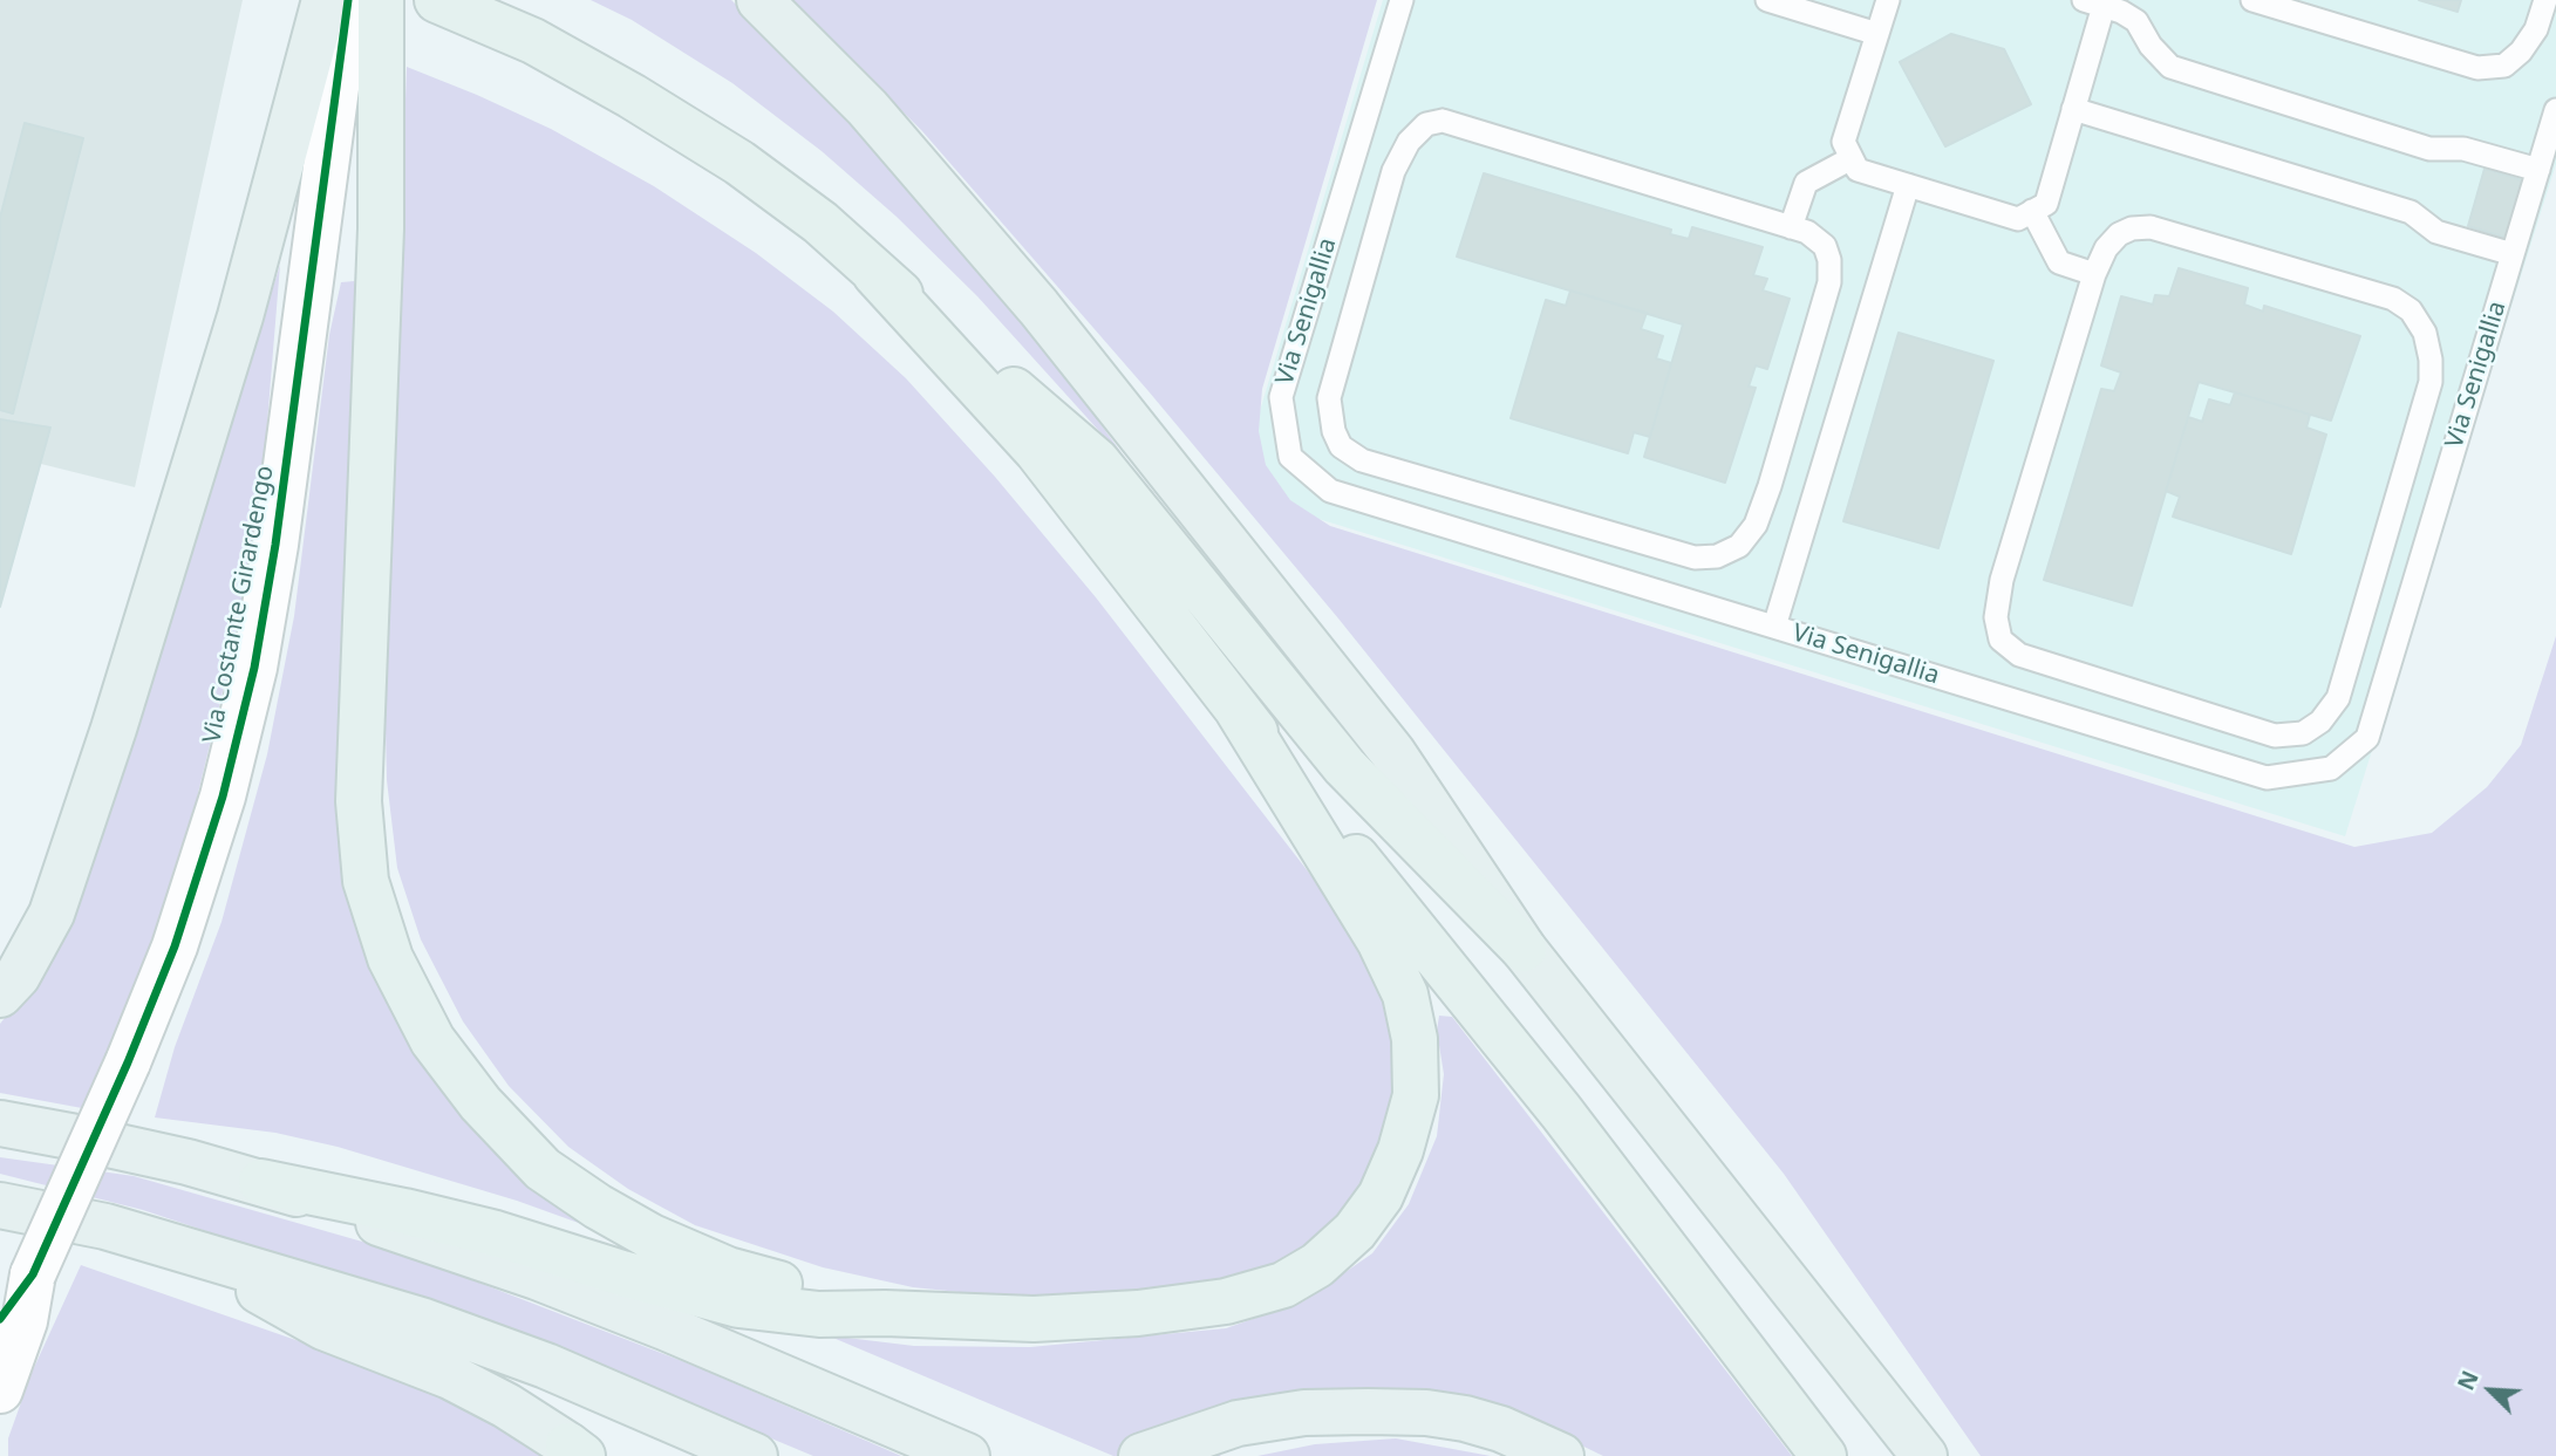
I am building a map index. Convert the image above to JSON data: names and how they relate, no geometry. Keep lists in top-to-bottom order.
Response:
{
  "streets": {
    "street": ["Via Costante Girardengo"],
    "lane": ["Via Senigallia"]
  },
  "north": "top left"
}
